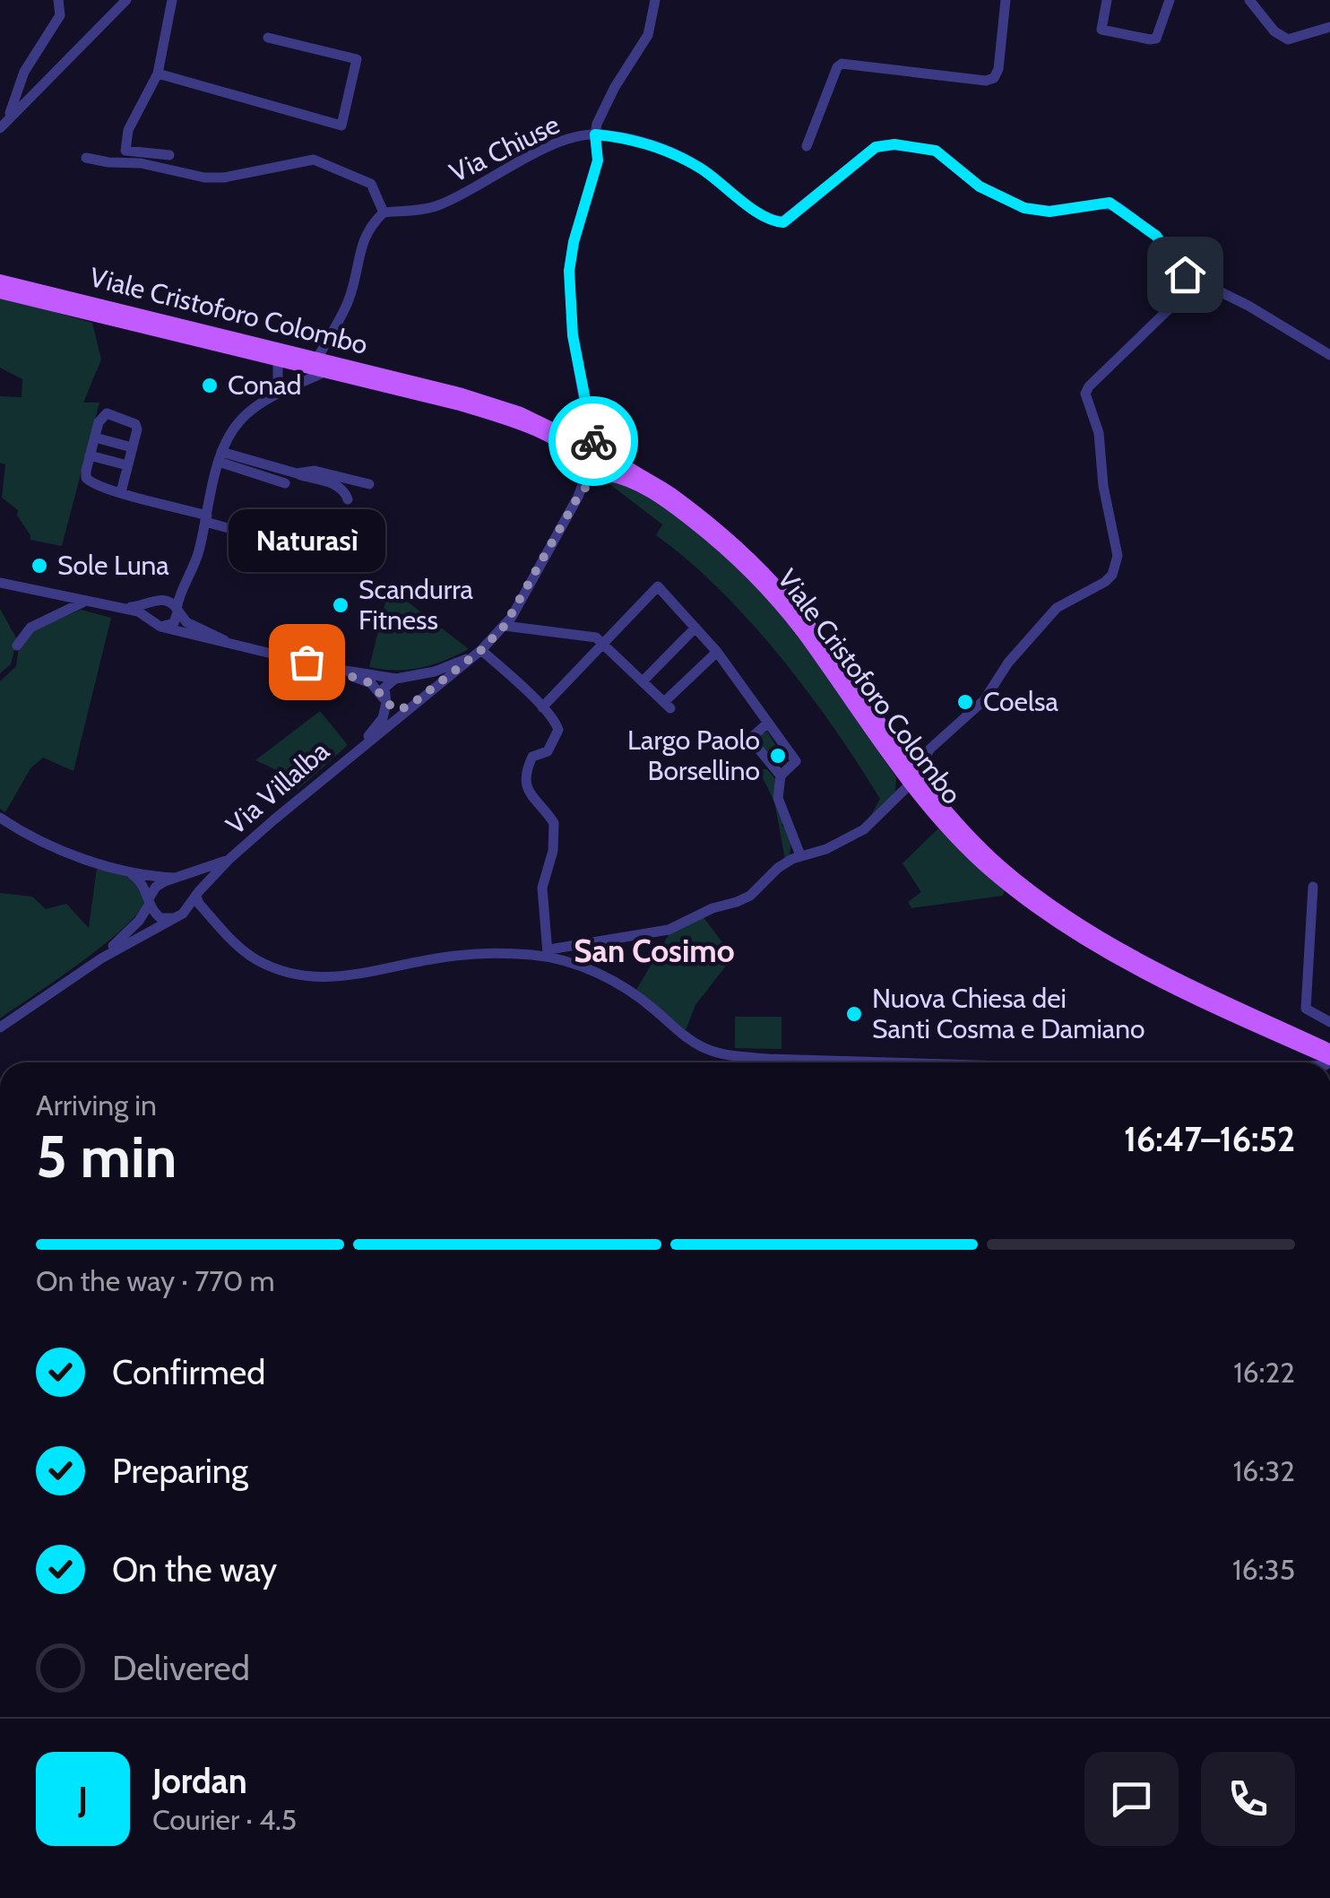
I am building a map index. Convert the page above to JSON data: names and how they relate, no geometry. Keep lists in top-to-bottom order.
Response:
{
  "streets": {
    "main road": ["Viale Cristoforo Colombo"],
    "street": ["Via Chiuse", "Via Villalba"]
  },
  "districts": ["San Cosimo"],
  "places": [
    "Conad",
    "Sole Luna",
    "Scandurra Fitness",
    "Naturasì",
    "Coelsa",
    "Largo Paolo Borsellino",
    "Nuova Chiesa dei Santi Cosma e Damiano"
  ],
  "page": {
    "bubble": "Naturasì",
    "heading": ["5 min", "Arriving in", "16:47–16:52"],
    "panel": ["Jordan", "Courier · 4.5"],
    "bar": "On the way · 770 m",
    "list": [
      ["Confirmed", "16:22"],
      ["Preparing", "16:32"],
      ["On the way", "16:35"],
      "Delivered"
    ],
    "round": "J"
  }
}
